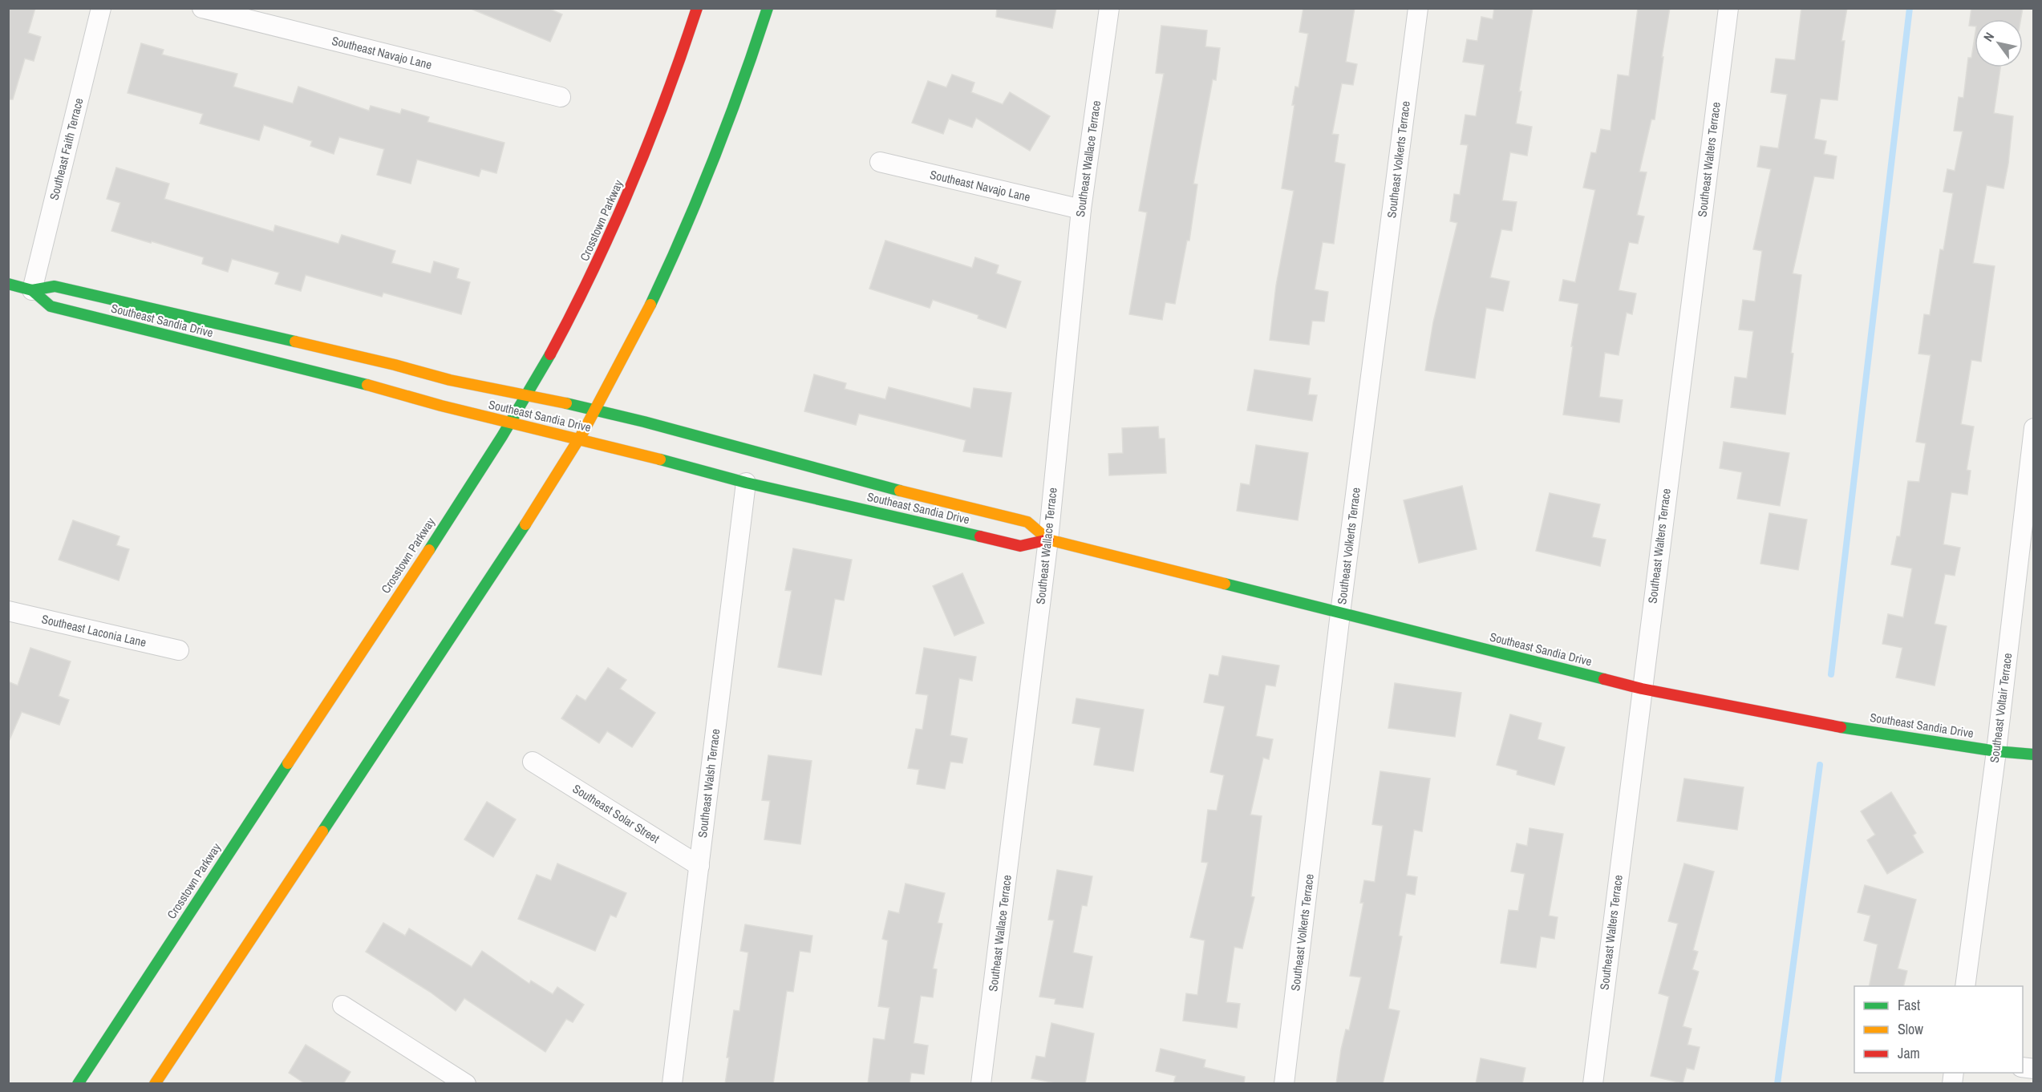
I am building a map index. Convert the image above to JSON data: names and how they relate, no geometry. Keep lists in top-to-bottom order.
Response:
{
  "streets": {
    "street": [
      "Southeast Navajo Lane",
      "Southeast Faith Terrace",
      "Southeast Wallace Terrace",
      "Southeast Volkerts Terrace",
      "Southeast Walters Terrace",
      "Crosstown Parkway",
      "Southeast Sandia Drive",
      "Southeast Laconia Lane",
      "Southeast Voltair Terrace",
      "Southeast Walsh Terrace",
      "Southeast Solar Street"
    ]
  },
  "crossings": [
    ["Southeast Navajo Lane", "Southeast Wallace Terrace"],
    ["Southeast Faith Terrace", "Southeast Sandia Drive"],
    ["Southeast Wallace Terrace", "Southeast Sandia Drive"],
    ["Southeast Volkerts Terrace", "Southeast Sandia Drive"],
    ["Southeast Walters Terrace", "Southeast Sandia Drive"],
    ["Crosstown Parkway", "Southeast Sandia Drive"],
    ["Southeast Sandia Drive", "Southeast Voltair Terrace"],
    ["Southeast Sandia Drive", "Southeast Walsh Terrace"],
    ["Southeast Walsh Terrace", "Southeast Solar Street"]
  ],
  "legend": ["Fast", "Slow", "Jam"],
  "north": "top left"
}
